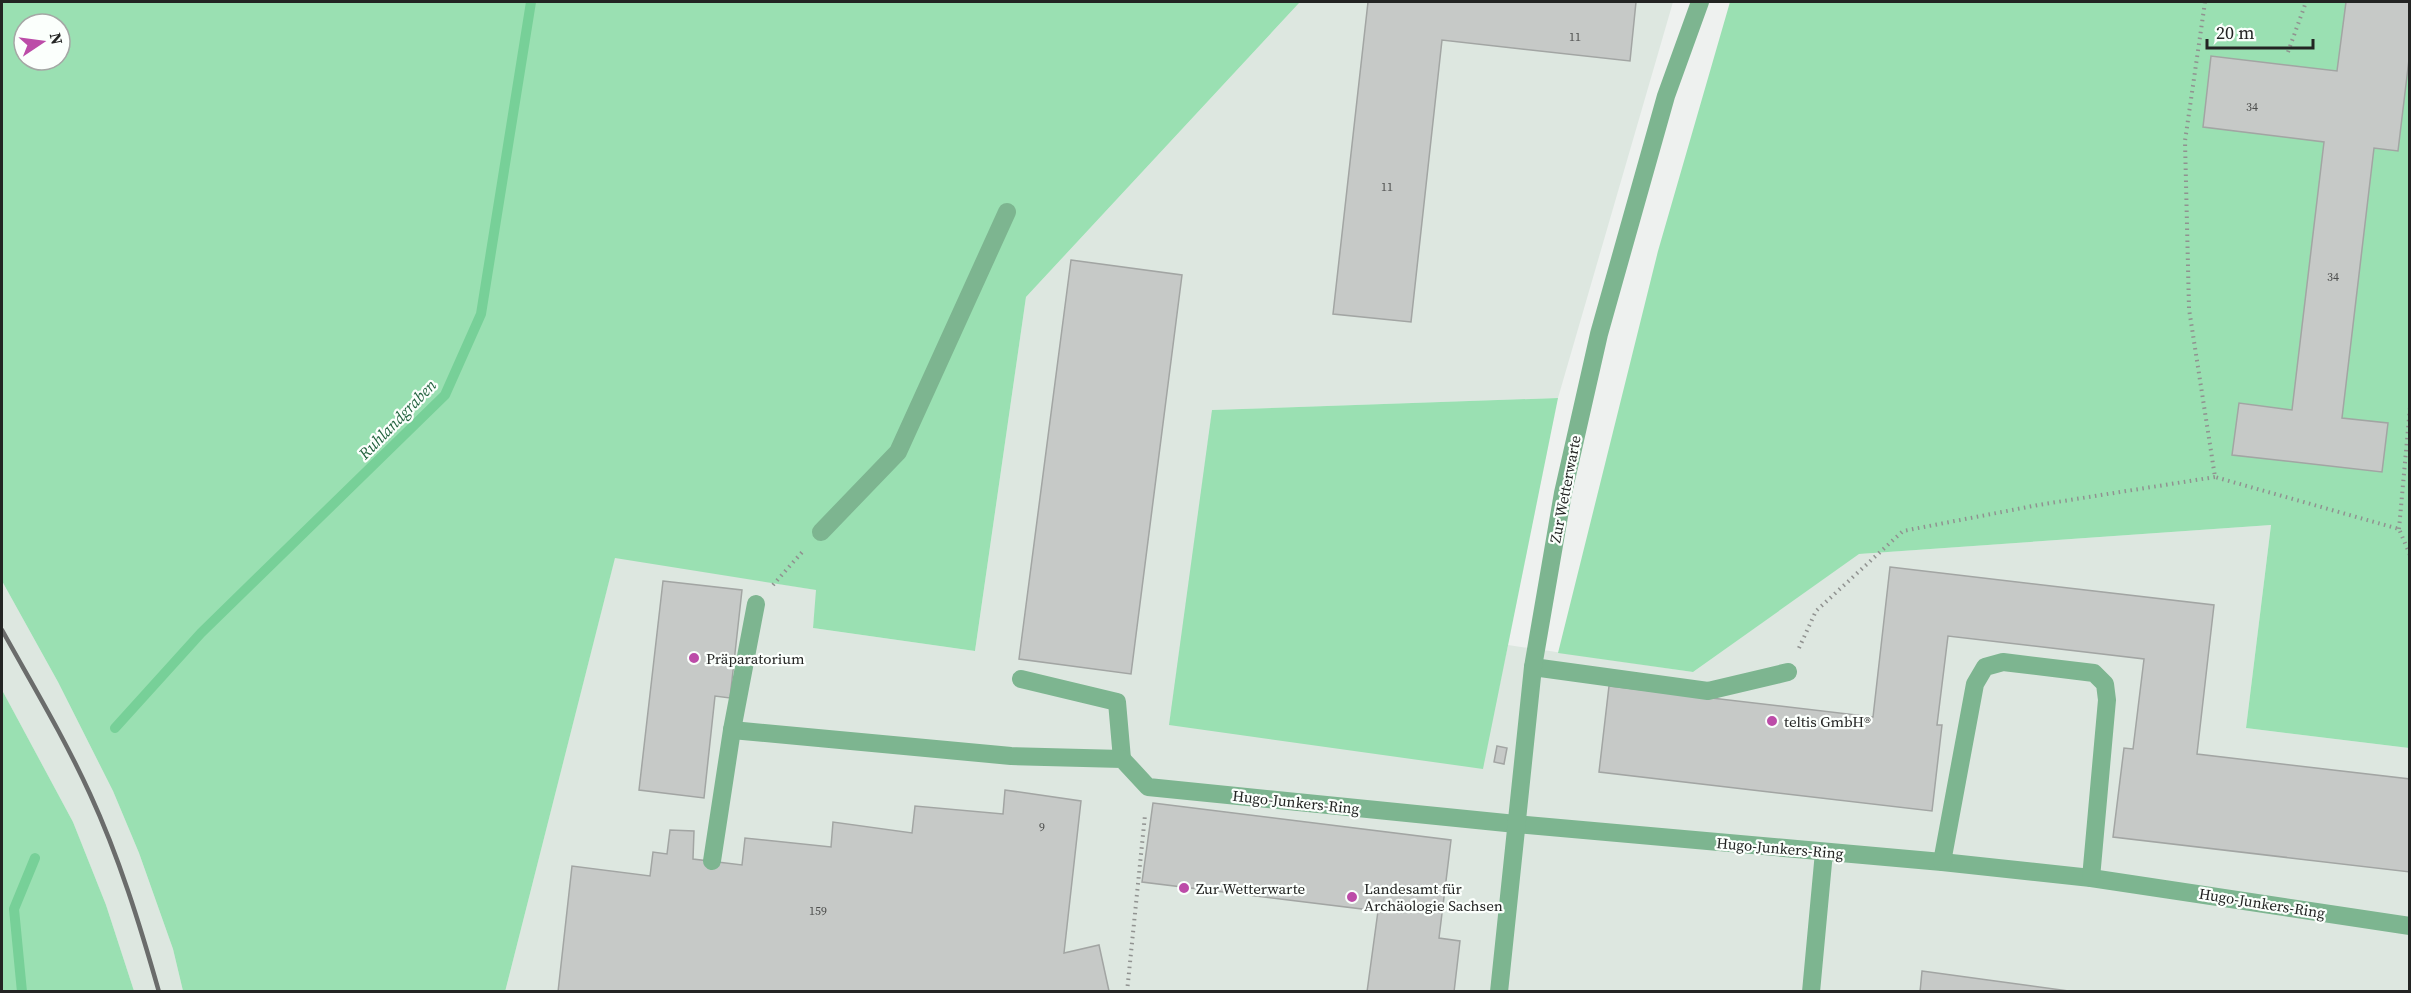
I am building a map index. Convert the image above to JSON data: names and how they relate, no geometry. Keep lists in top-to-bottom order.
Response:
{
  "streets": {
    "street": ["Zur Wetterwarte", "Hugo-Junkers-Ring"]
  },
  "crossings": [
    ["Zur Wetterwarte", "Hugo-Junkers-Ring"]
  ],
  "water": ["Ruhlandgraben"],
  "places": [
    "Präparatorium",
    "teltis GmbH®",
    "Zur Wetterwarte",
    "Landesamt für Archäologie Sachsen"
  ],
  "house_numbers": [
    "11",
    "34",
    "11",
    "34",
    "9",
    "159"
  ],
  "scale_bar": "20 m",
  "north": "right"
}
